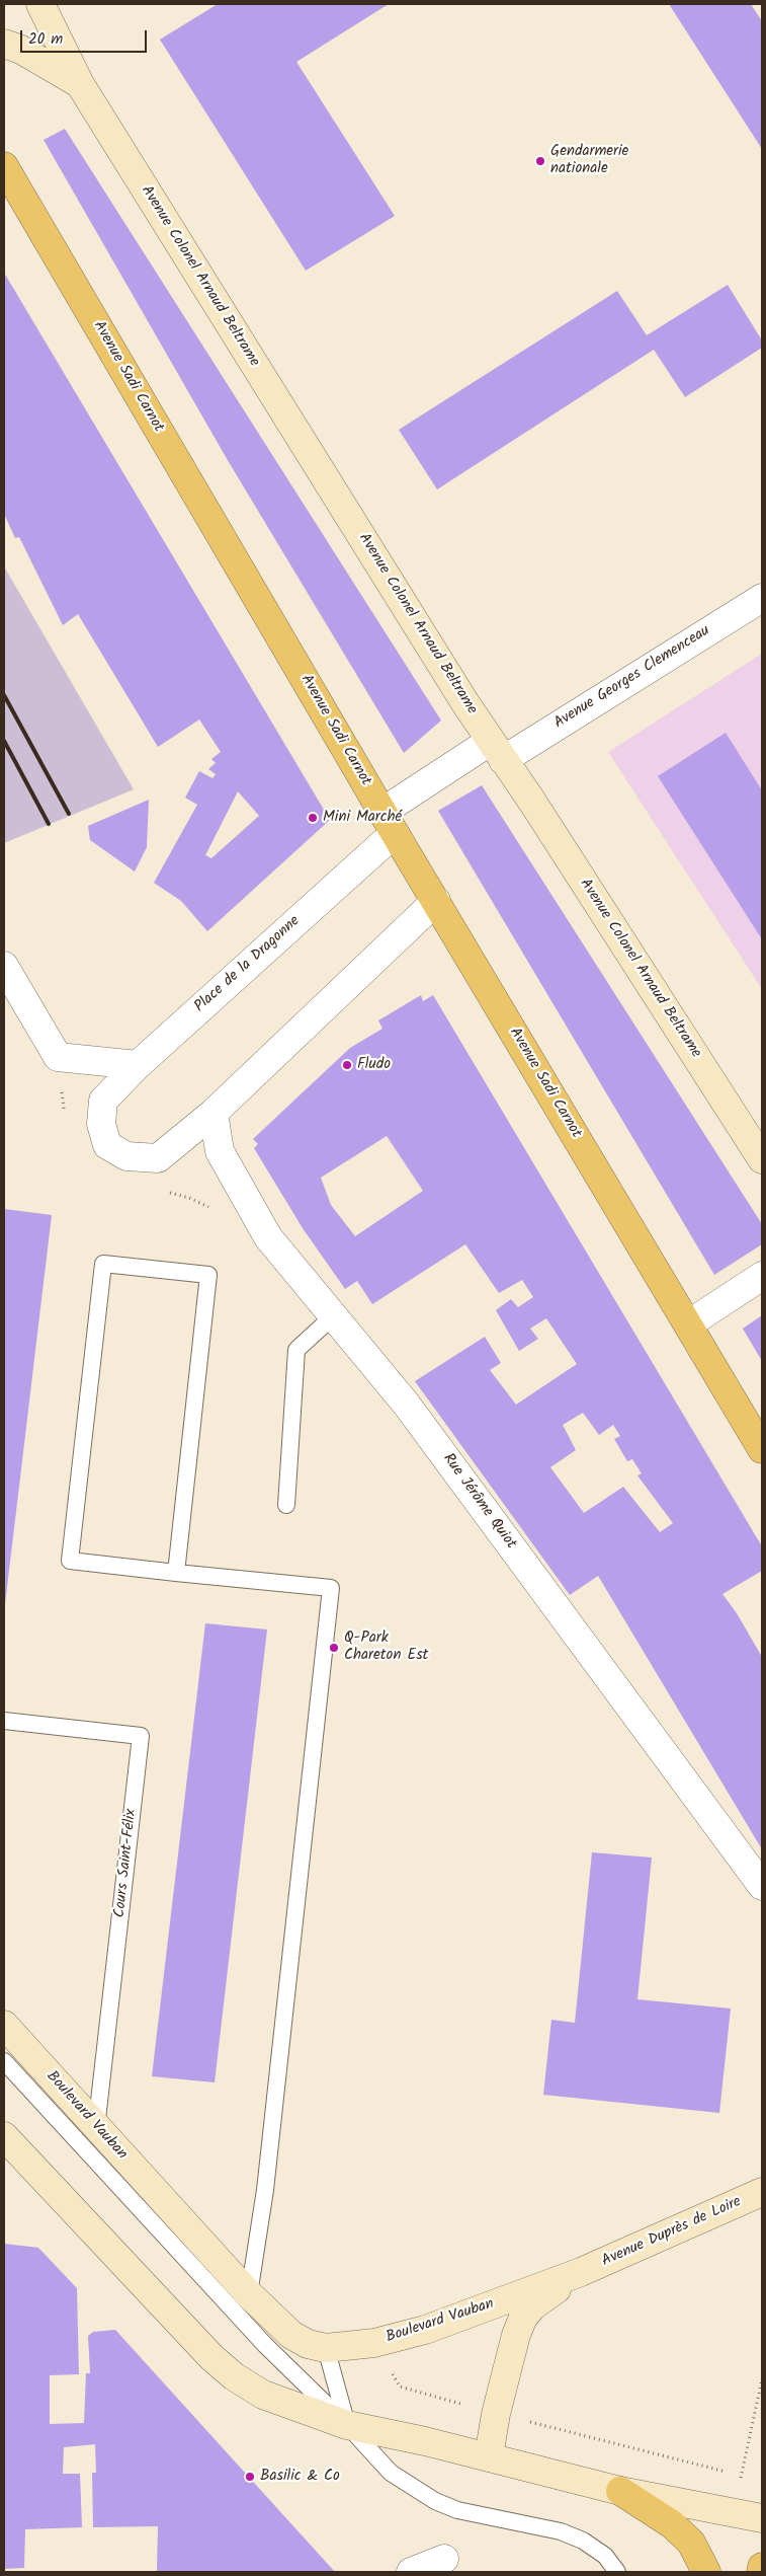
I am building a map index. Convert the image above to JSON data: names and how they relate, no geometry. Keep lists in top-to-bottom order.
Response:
{
  "streets": {
    "main road": [
      "Avenue Colonel Arnaud Beltrame",
      "Avenue Sadi Carnot",
      "Boulevard Vauban",
      "Avenue Duprès de Loire"
    ],
    "street": ["Avenue Georges Clemenceau", "Place de la Dragonne", "Rue Jérôme Quiot"],
    "lane": ["Cours Saint-Félix"]
  },
  "crossings": [
    ["Avenue Colonel Arnaud Beltrame", "Avenue Georges Clemenceau"],
    ["Avenue Sadi Carnot", "Avenue Georges Clemenceau"],
    ["Avenue Sadi Carnot", "Place de la Dragonne"],
    ["Avenue Georges Clemenceau", "Place de la Dragonne"],
    ["Place de la Dragonne", "Rue Jérôme Quiot"],
    ["Cours Saint-Félix", "Boulevard Vauban"],
    ["Boulevard Vauban", "Avenue Duprès de Loire"]
  ],
  "places": [
    "Gendarmerie nationale",
    "Mini Marché",
    "Fludo",
    "Q-Park Chareton Est",
    "Basilic & Co"
  ],
  "scale_bar": "20 m"
}
